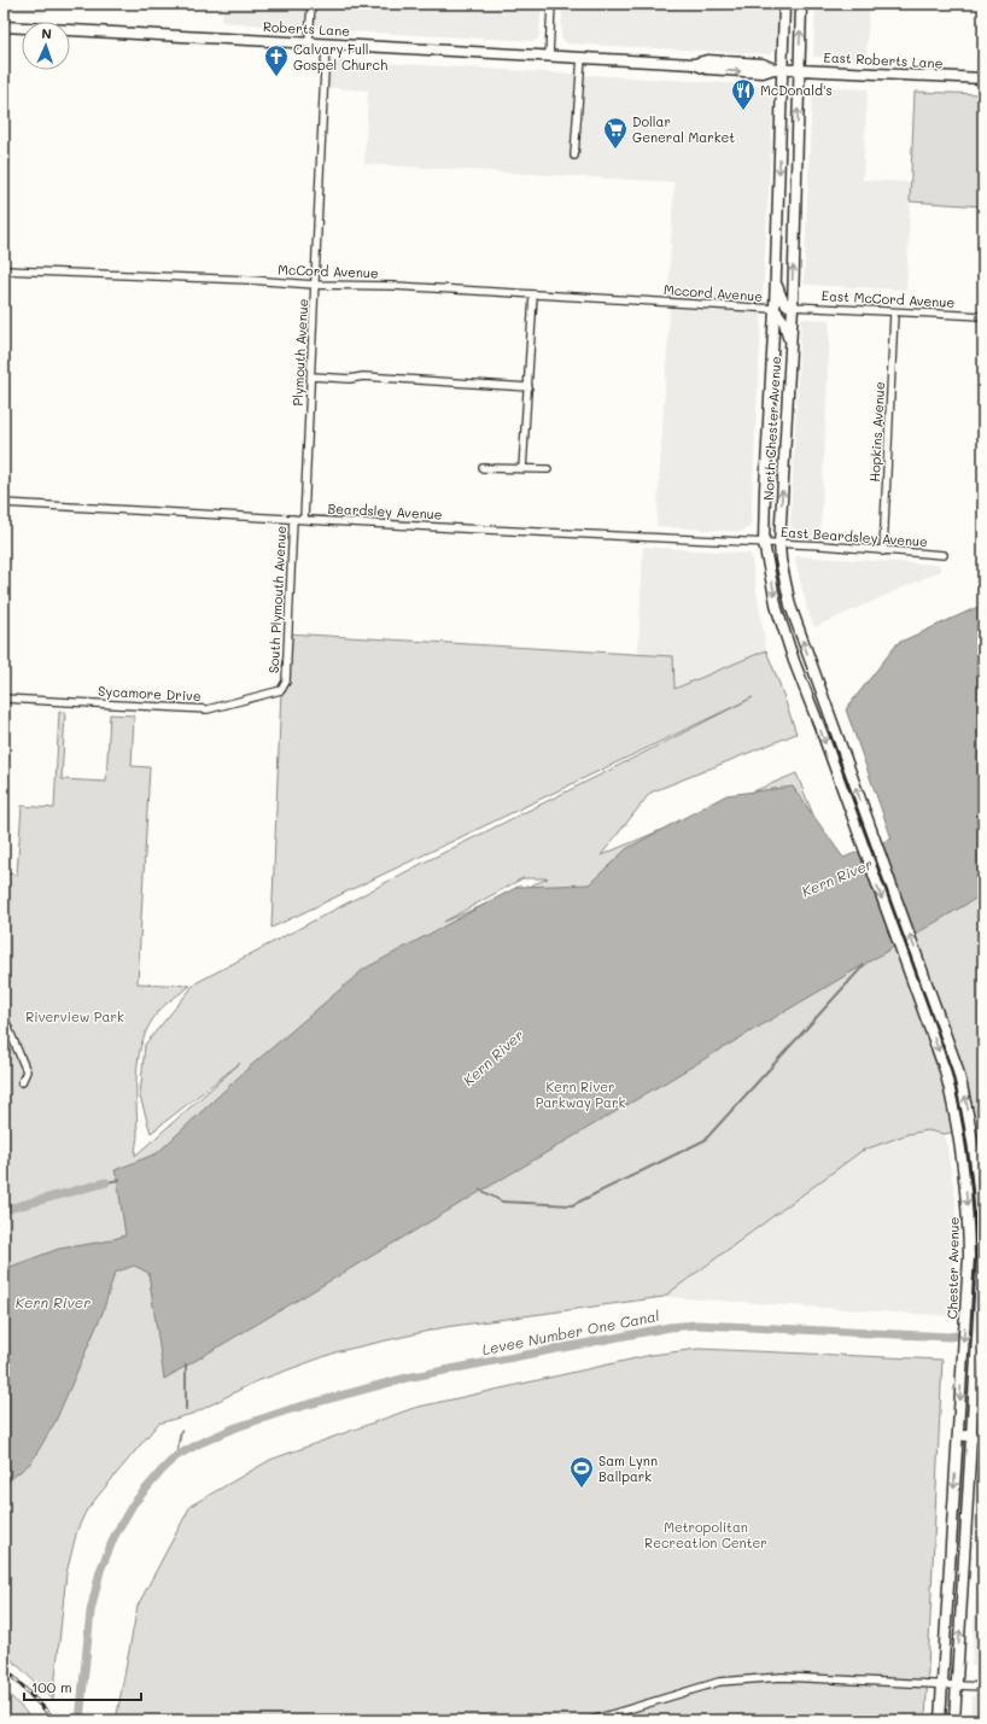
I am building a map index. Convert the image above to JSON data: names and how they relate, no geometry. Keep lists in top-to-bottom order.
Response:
{
  "streets": {
    "main road": [
      "Roberts Lane",
      "East Roberts Lane",
      "North Chester Avenue",
      "Chester Avenue"
    ],
    "street": [
      "McCord Avenue",
      "Mccord Avenue",
      "East McCord Avenue",
      "Plymouth Avenue",
      "Hopkins Avenue",
      "Beardsley Avenue",
      "East Beardsley Avenue",
      "South Plymouth Avenue",
      "Sycamore Drive"
    ]
  },
  "crossings": [
    ["Roberts Lane", "East Roberts Lane"],
    ["Roberts Lane", "Plymouth Avenue"],
    ["Roberts Lane", "North Chester Avenue"],
    ["East Roberts Lane", "North Chester Avenue"],
    ["McCord Avenue", "Mccord Avenue"],
    ["McCord Avenue", "Plymouth Avenue"],
    ["Mccord Avenue", "North Chester Avenue"],
    ["East McCord Avenue", "North Chester Avenue"],
    ["East McCord Avenue", "Hopkins Avenue"],
    ["Plymouth Avenue", "Beardsley Avenue"],
    ["North Chester Avenue", "Beardsley Avenue"],
    ["North Chester Avenue", "East Beardsley Avenue"],
    ["North Chester Avenue", "Chester Avenue"],
    ["Hopkins Avenue", "East Beardsley Avenue"],
    ["Beardsley Avenue", "East Beardsley Avenue"],
    ["Beardsley Avenue", "South Plymouth Avenue"],
    ["South Plymouth Avenue", "Sycamore Drive"]
  ],
  "water": ["Kern River", "Levee Number One Canal"],
  "parks": ["Riverview Park", "Kern River Parkway Park", "Metropolitan Recreation Center"],
  "places": {
    "church": ["Calvary Full Gospel Church"],
    "restaurant": ["McDonald's"],
    "supermarket": ["Dollar General Market"],
    "sports": ["Sam Lynn Ballpark"]
  },
  "scale_bar": "100 m",
  "north": "top"
}
